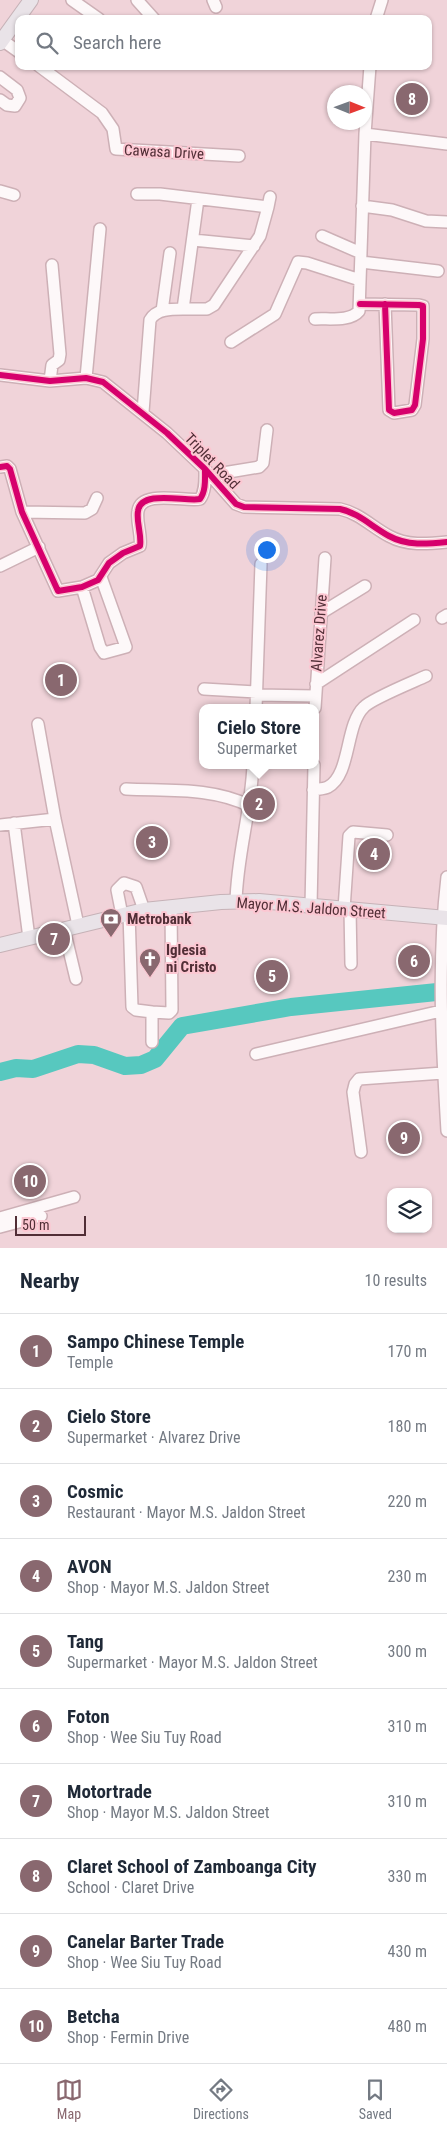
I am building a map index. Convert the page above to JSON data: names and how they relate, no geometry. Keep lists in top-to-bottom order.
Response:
{
  "streets": {
    "main road": ["Mayor M.S. Jaldon Street"],
    "street": ["Cawasa Drive", "Triplet Road", "Alvarez Drive"]
  },
  "places": {
    "bank": ["Metrobank"],
    "church": ["Iglesia ni Cristo"]
  },
  "scale_bar": "50 m",
  "north": "right",
  "page": {
    "search": "Search here",
    "pins": [
      "8",
      "1",
      "2",
      "3",
      "4",
      "7",
      "6",
      "5",
      "9",
      "10"
    ],
    "popup": ["Cielo Store", "Supermarket"],
    "scale": "50 m",
    "heading": ["Nearby", "10 results"],
    "list": [
      {
        "mark": "1",
        "name": "Sampo Chinese Temple",
        "note": "Temple",
        "value": "170 m"
      },
      {
        "mark": "2",
        "name": "Cielo Store",
        "note": "Supermarket · Alvarez Drive",
        "value": "180 m"
      },
      {
        "mark": "3",
        "name": "Cosmic",
        "note": "Restaurant · Mayor M.S. Jaldon Street",
        "value": "220 m"
      },
      {
        "mark": "4",
        "name": "AVON",
        "note": "Shop · Mayor M.S. Jaldon Street",
        "value": "230 m"
      },
      {
        "mark": "5",
        "name": "Tang",
        "note": "Supermarket · Mayor M.S. Jaldon Street",
        "value": "300 m"
      },
      {
        "mark": "6",
        "name": "Foton",
        "note": "Shop · Wee Siu Tuy Road",
        "value": "310 m"
      },
      {
        "mark": "7",
        "name": "Motortrade",
        "note": "Shop · Mayor M.S. Jaldon Street",
        "value": "310 m"
      },
      {
        "mark": "8",
        "name": "Claret School of Zamboanga City",
        "note": "School · Claret Drive",
        "value": "330 m"
      },
      {
        "mark": "9",
        "name": "Canelar Barter Trade",
        "note": "Shop · Wee Siu Tuy Road",
        "value": "430 m"
      },
      {
        "mark": "10",
        "name": "Betcha",
        "note": "Shop · Fermin Drive",
        "value": "480 m"
      }
    ],
    "nav": ["Map", "Directions", "Saved"]
  }
}
